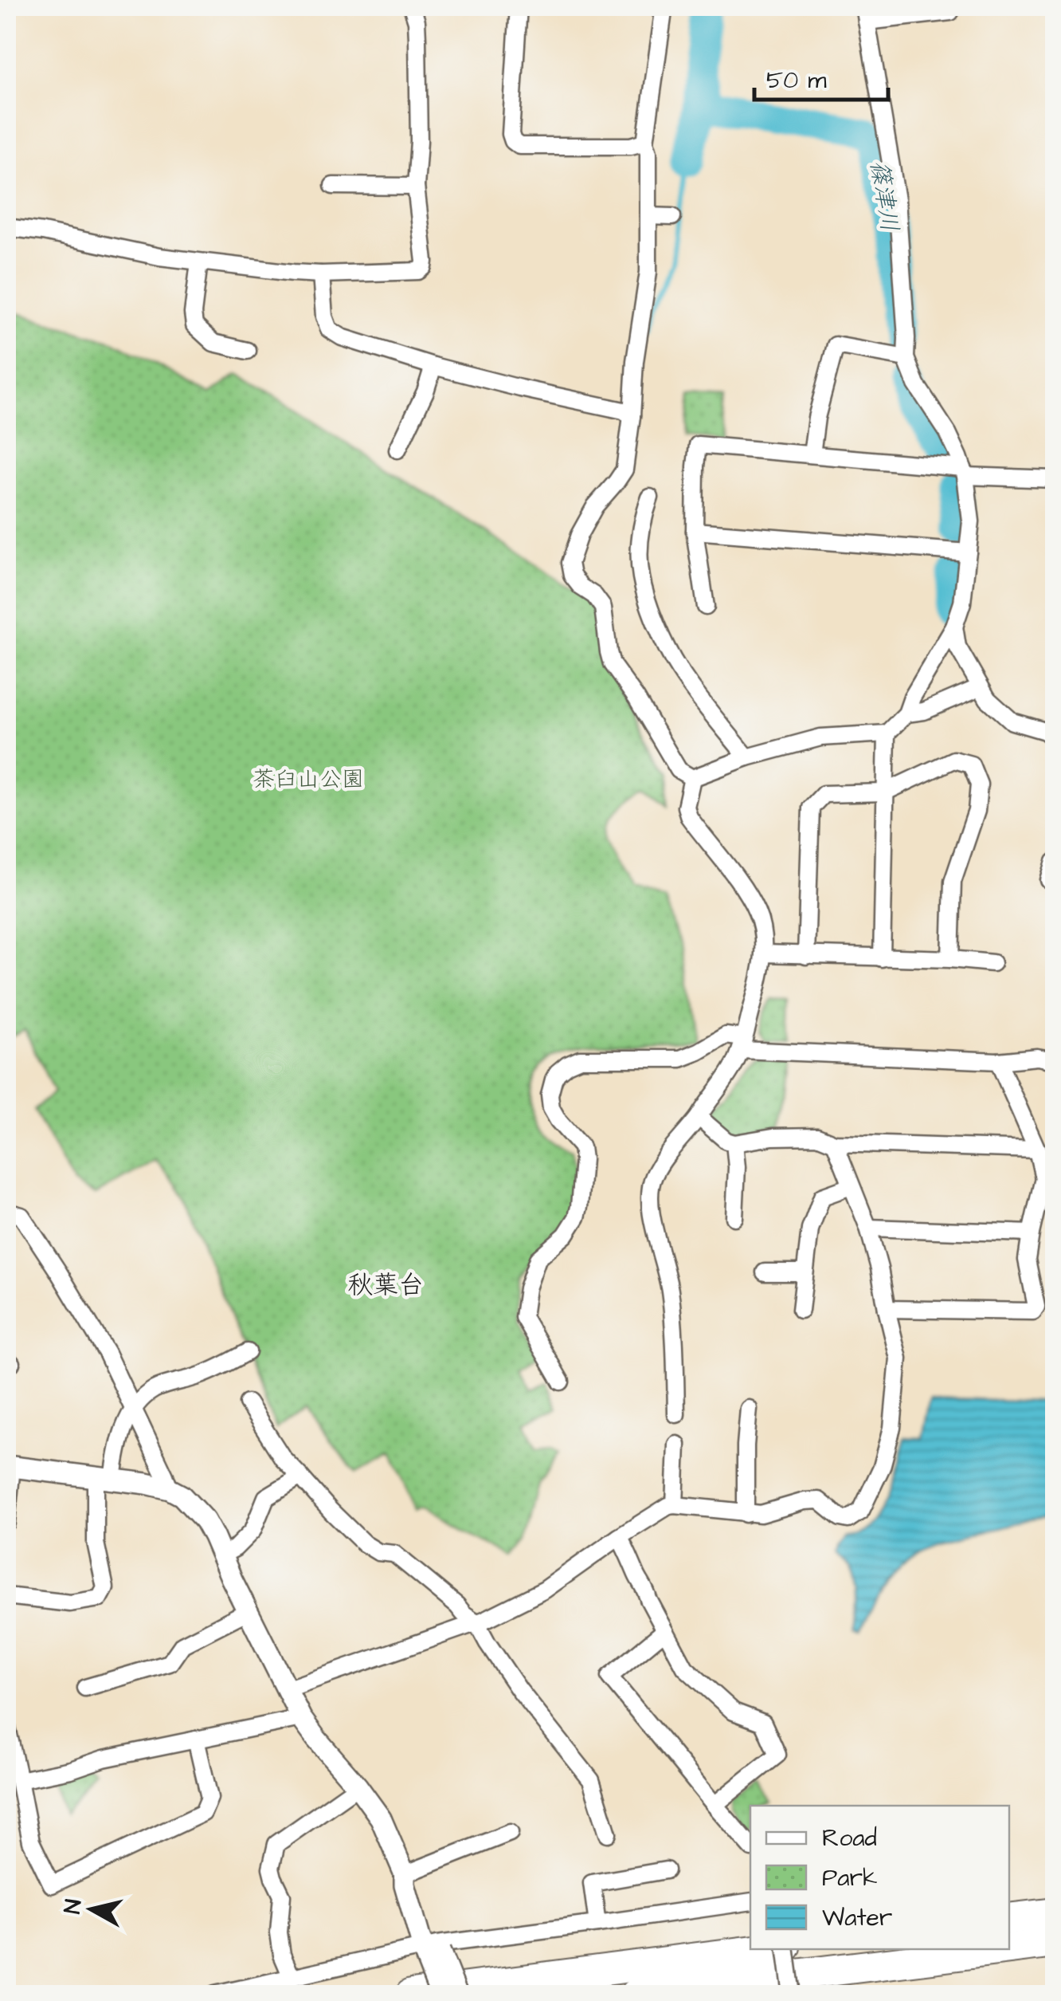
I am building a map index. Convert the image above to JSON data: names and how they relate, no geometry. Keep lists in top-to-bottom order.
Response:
{
  "districts": ["秋葉台"],
  "water": ["篠津川"],
  "parks": ["茶臼山公園"],
  "legend": ["Road", "Park", "Water"],
  "scale_bar": "50 m",
  "north": "left"
}
